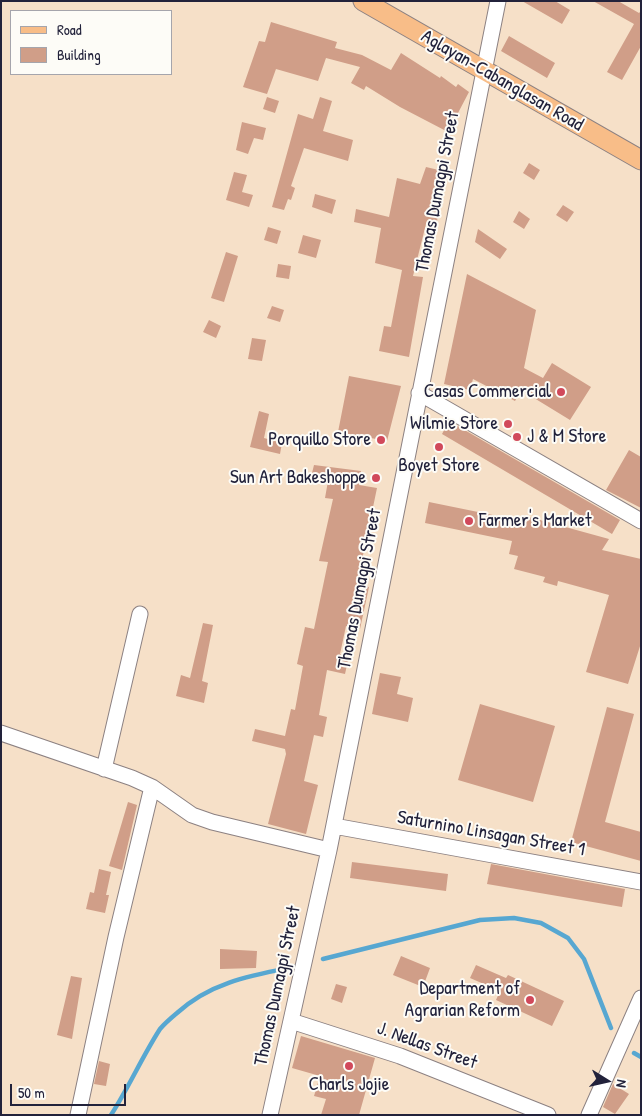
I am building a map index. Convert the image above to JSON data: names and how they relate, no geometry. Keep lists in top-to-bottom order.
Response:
{
  "streets": {
    "main road": ["Aglayan-Cabanglasan Road"],
    "street": ["Thomas Dumagpi Street", "Saturnino Linsagan Street 1", "J. Nellas Street"]
  },
  "crossings": [
    ["Aglayan-Cabanglasan Road", "Thomas Dumagpi Street"],
    ["Thomas Dumagpi Street", "Saturnino Linsagan Street 1"],
    ["Thomas Dumagpi Street", "J. Nellas Street"]
  ],
  "places": [
    "Casas Commercial",
    "Wilmie Store",
    "J & M Store",
    "Porquillo Store",
    "Boyet Store",
    "Sun Art Bakeshoppe",
    "Farmer's Market",
    "Department of Agrarian Reform",
    "Charls Jojie"
  ],
  "legend": ["Road", "Building"],
  "scale_bar": "50 m",
  "north": "right"
}
